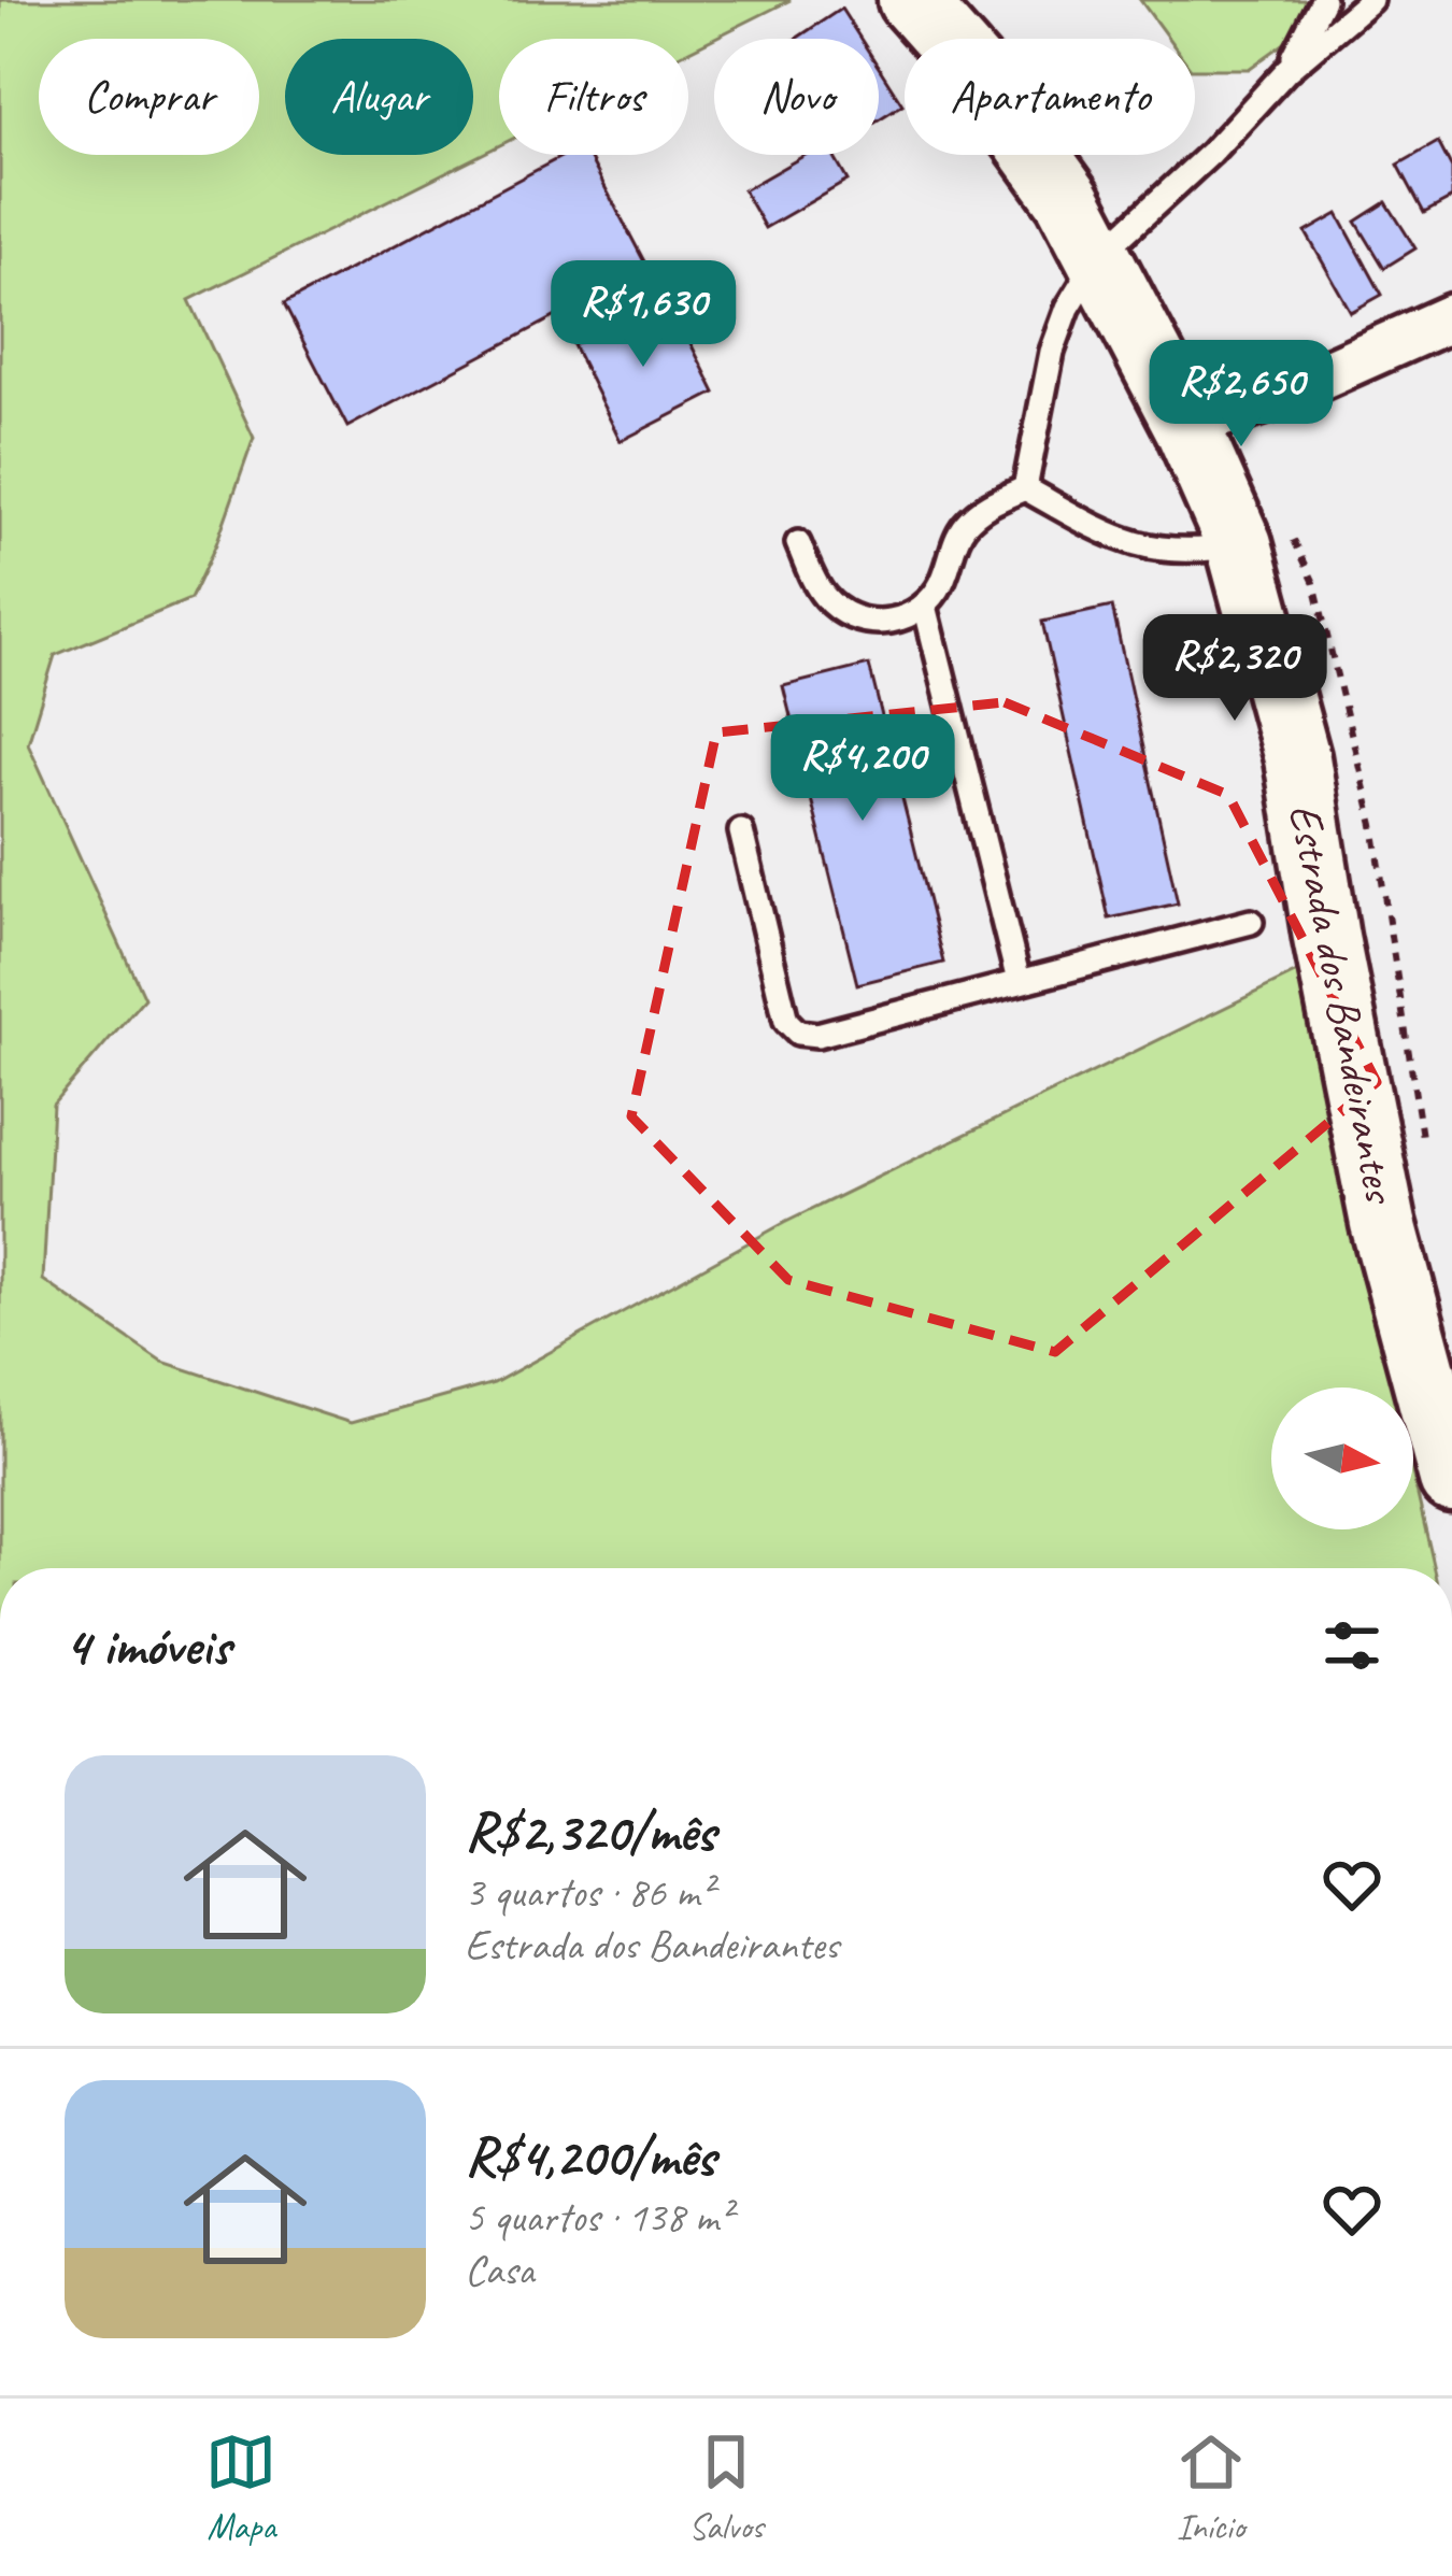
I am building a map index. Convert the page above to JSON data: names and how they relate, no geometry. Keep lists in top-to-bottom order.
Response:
{
  "streets": {
    "main road": ["Estrada dos Bandeirantes"]
  },
  "north": "right",
  "page": {
    "chip": [
      "Comprar",
      "Alugar",
      "Filtros",
      "Novo",
      "Apartamento"
    ],
    "price": [
      "R$1,630",
      "R$2,650",
      "R$2,320",
      "R$4,200"
    ],
    "heading": "4 imóveis",
    "list": [
      {
        "name": "R$2,320/mês",
        "note": "3 quartos · 86 m² · Estrada dos Bandeirantes"
      },
      {
        "name": "R$4,200/mês",
        "note": "5 quartos · 138 m² · Casa"
      }
    ],
    "tabs": ["Mapa", "Salvos", "Início"]
  }
}
